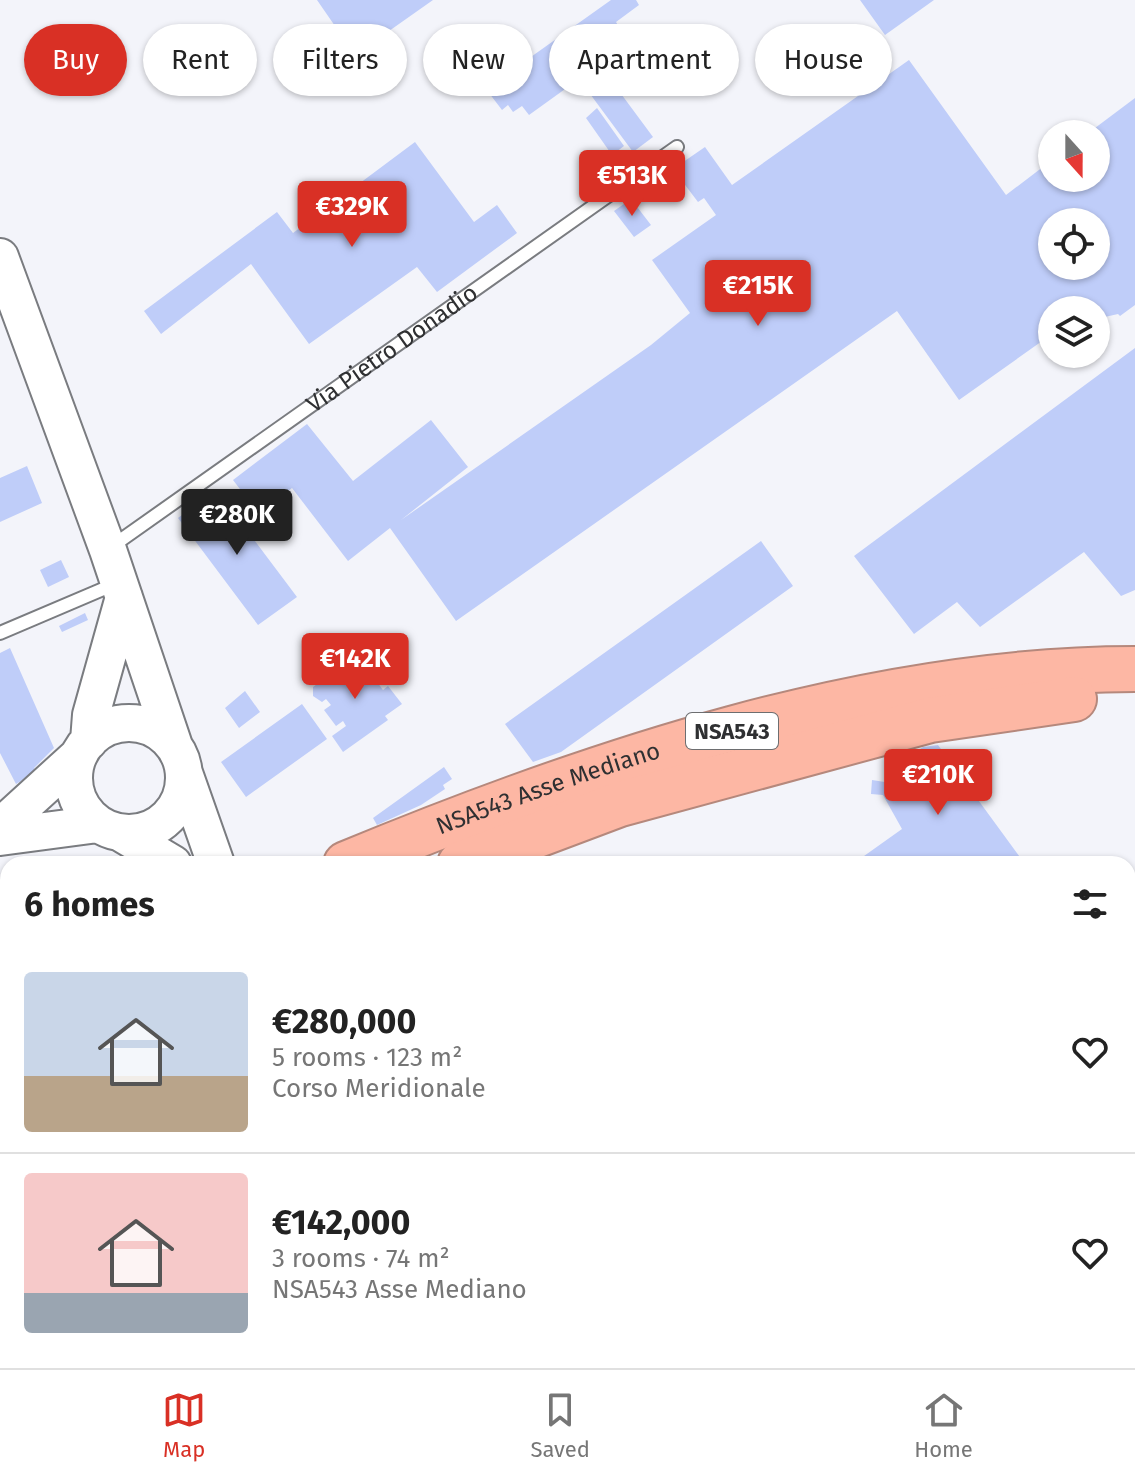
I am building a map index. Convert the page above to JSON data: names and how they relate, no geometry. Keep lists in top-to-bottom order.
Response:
{
  "streets": {
    "highway": ["NSA543", "NSA543 Asse Mediano"],
    "lane": ["Via Pietro Donadio"]
  },
  "north": "bottom",
  "page": {
    "chip": [
      "Buy",
      "Rent",
      "Filters",
      "New",
      "Apartment",
      "House"
    ],
    "price": [
      "€513K",
      "€329K",
      "€215K",
      "€280K",
      "€142K",
      "€210K"
    ],
    "heading": "6 homes",
    "list": [
      {
        "name": "€280,000",
        "note": "5 rooms · 123 m² · Corso Meridionale"
      },
      {
        "name": "€142,000",
        "note": "3 rooms · 74 m² · NSA543 Asse Mediano"
      }
    ],
    "tabs": ["Map", "Saved", "Home"]
  }
}
